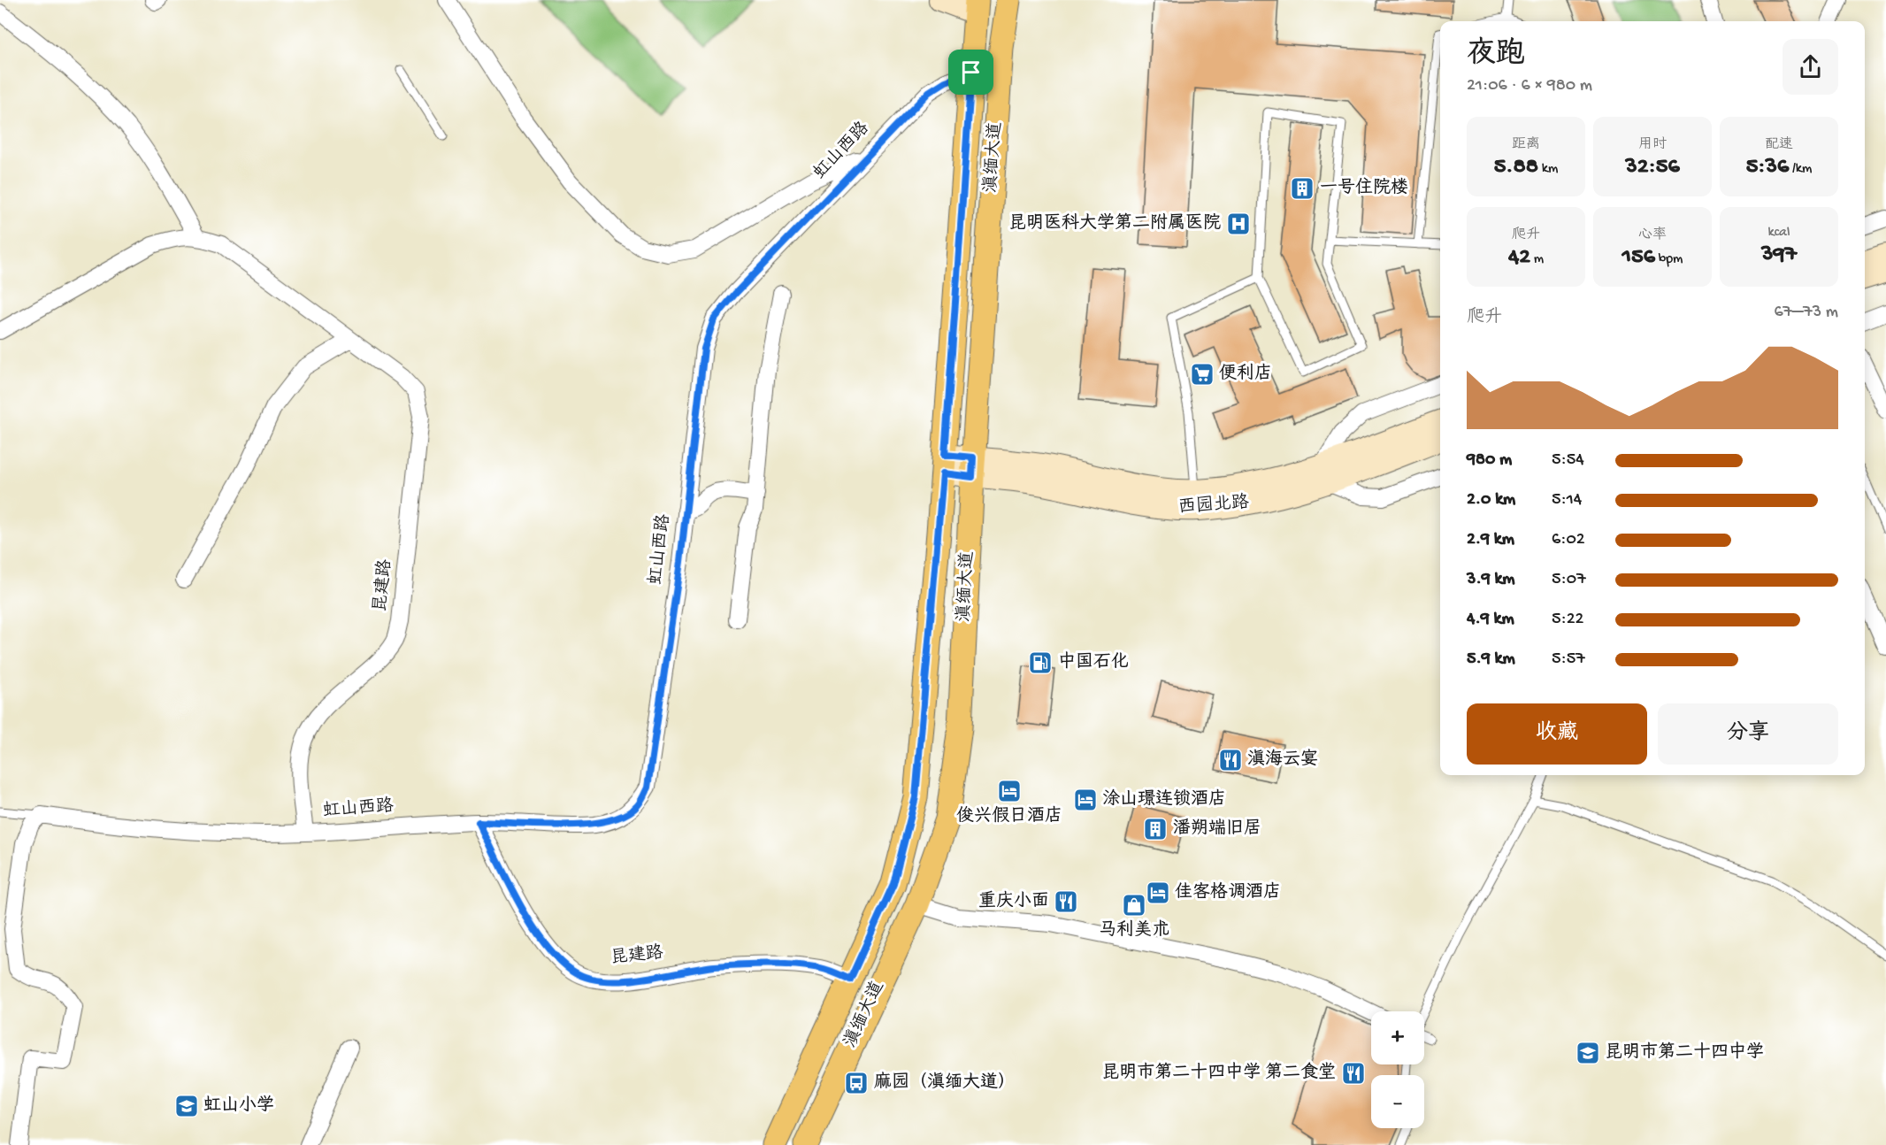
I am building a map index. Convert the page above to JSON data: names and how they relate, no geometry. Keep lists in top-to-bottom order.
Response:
{
  "streets": {
    "main road": ["滇缅大道", "西园北路"],
    "street": ["虹山西路", "昆建路"]
  },
  "crossings": [
    ["虹山西路", "滇缅大道"],
    ["虹山西路", "昆建路"],
    ["滇缅大道", "西园北路"],
    ["滇缅大道", "昆建路"]
  ],
  "places": {
    "building": ["一号住院楼", "潘朔端旧居"],
    "hospital": ["昆明医科大学第二附属医院"],
    "supermarket": ["便利店"],
    "fuel station": ["中国石化"],
    "restaurant": ["滇海云宴", "重庆小面", "昆明市第二十四中学 第二食堂"],
    "hotel": ["俊兴假日酒店", "涂山璟连锁酒店", "佳客格调酒店"],
    "shop": ["马利美术"],
    "school or university": ["昆明市第二十四中学", "虹山小学"],
    "bus stop": ["麻园（滇缅大道）"]
  },
  "page": {
    "heading": ["夜跑", "21:06 · 6 × 980 m"],
    "stats": [
      ["距离", "5.88 km"],
      ["用时", "32:56"],
      ["配速", "5:36 /km"],
      ["爬升", "42 m"],
      ["心率", "156 bpm"],
      ["kcal", "397"]
    ],
    "chart": ["爬升", "67–73 m"],
    "list": [
      {
        "name": "980 m",
        "note": "5:54"
      },
      {
        "name": "2.0 km",
        "note": "5:14"
      },
      {
        "name": "2.9 km",
        "note": "6:02"
      },
      {
        "name": "3.9 km",
        "note": "5:07"
      },
      {
        "name": "4.9 km",
        "note": "5:22"
      },
      {
        "name": "5.9 km",
        "note": "5:57"
      }
    ],
    "buttons": ["收藏", "分享"],
    "map_buttons": ["+", "−"]
  }
}
